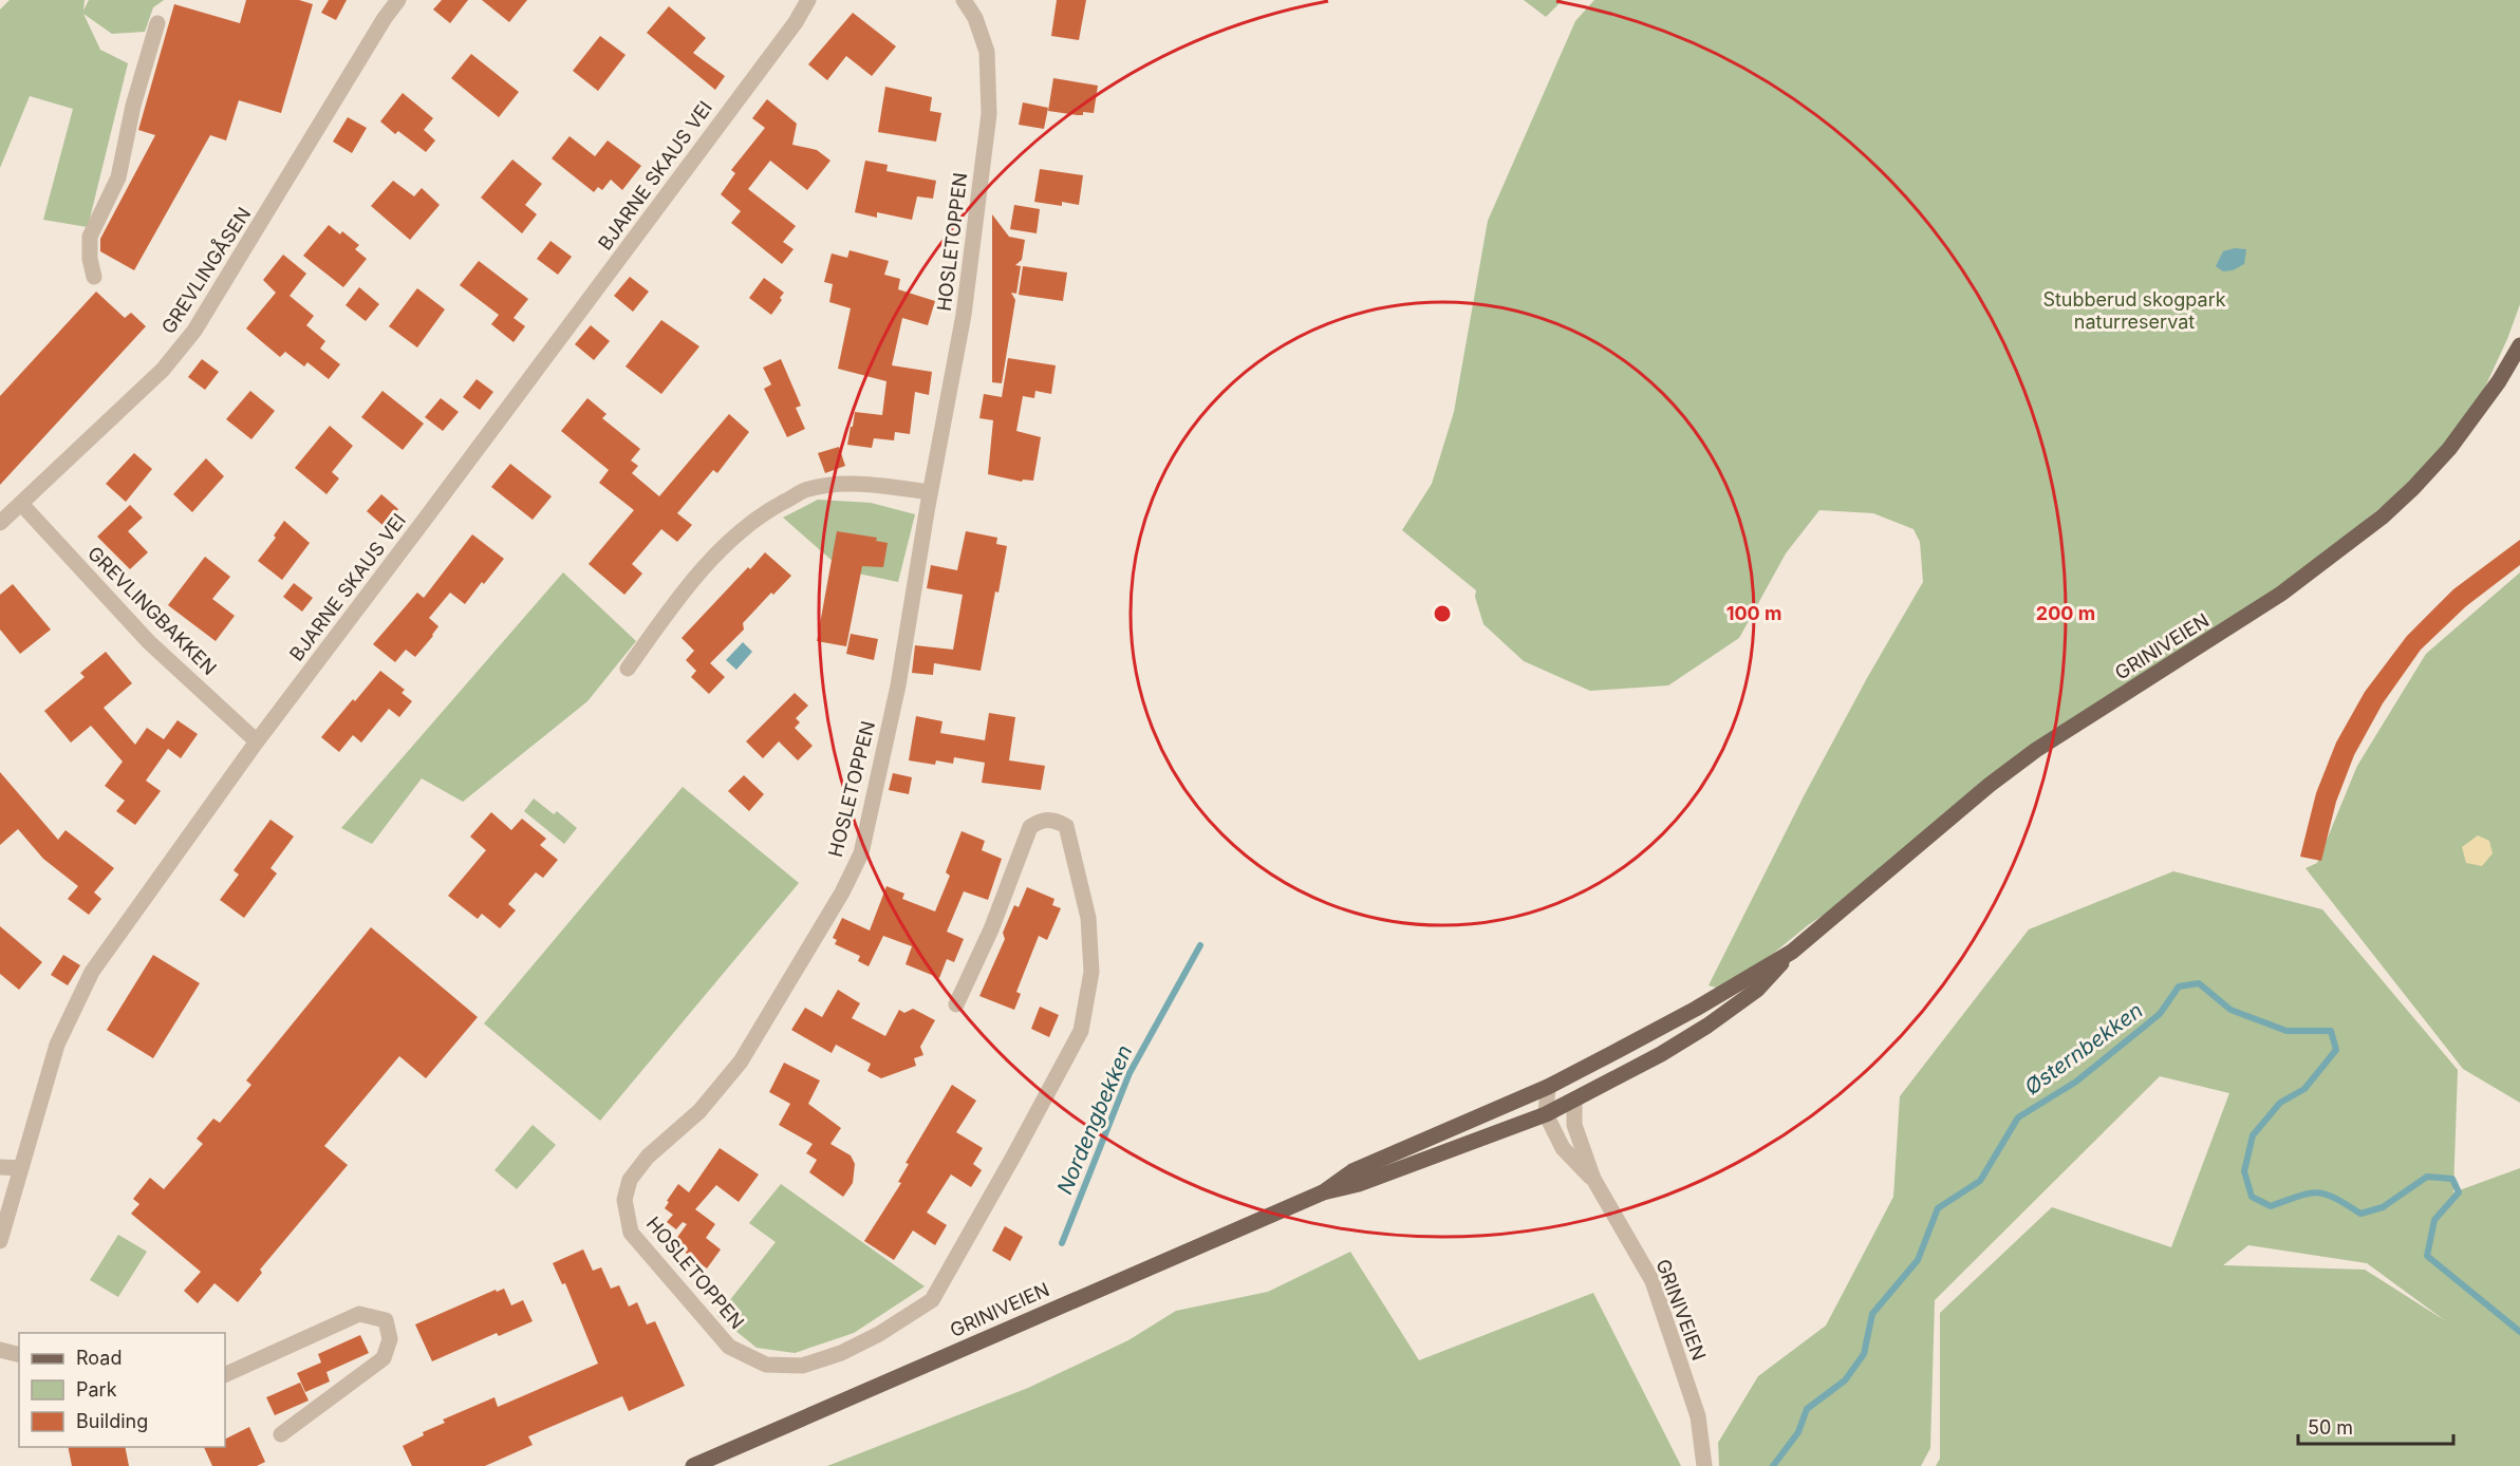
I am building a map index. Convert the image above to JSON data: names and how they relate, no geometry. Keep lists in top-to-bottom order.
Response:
{
  "streets": {
    "main road": ["GRINIVEIEN"],
    "street": [
      "BJARNE SKAUS VEI",
      "HOSLETOPPEN",
      "GREVLINGÅSEN",
      "GREVLINGBAKKEN"
    ]
  },
  "crossings": [
    ["BJARNE SKAUS VEI", "GREVLINGBAKKEN"],
    ["GREVLINGÅSEN", "GREVLINGBAKKEN"]
  ],
  "water": ["Østernbekken", "Nordengbekken"],
  "parks": ["Stubberud skogpark naturreservat"],
  "legend": ["Road", "Park", "Building"],
  "scale_bar": "50 m",
  "rings": ["100 m", "200 m"]
}
